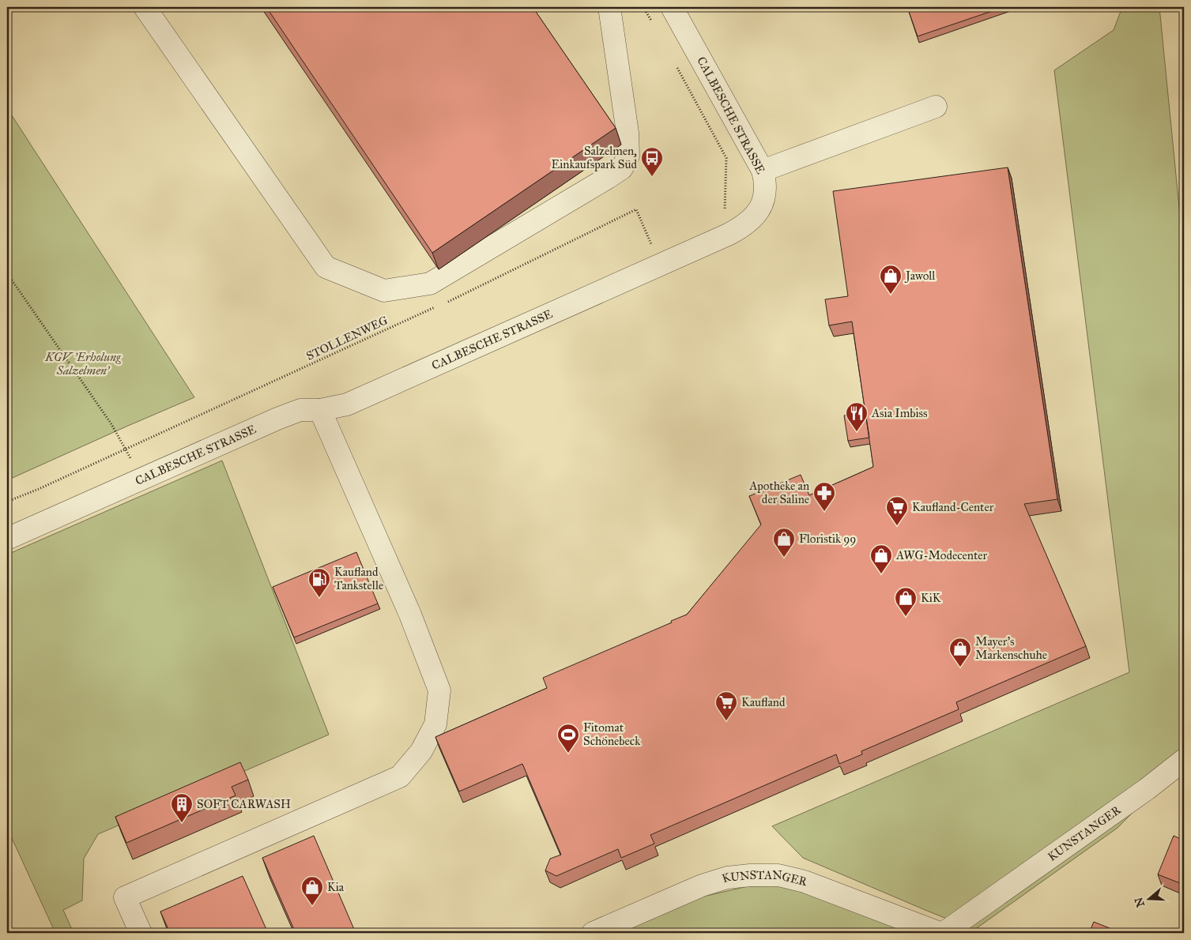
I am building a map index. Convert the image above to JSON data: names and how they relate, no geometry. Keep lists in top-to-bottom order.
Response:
{
  "streets": {
    "street": ["CALBESCHE STRASSE", "KUNSTANGER"],
    "path": ["STOLLENWEG"]
  },
  "parks": ["KGV 'Erholung Salzelmen'"],
  "places": {
    "bus stop": ["Salzelmen, Einkaufspark Süd"],
    "shop": [
      "Jawoll",
      "Floristik 99",
      "AWG-Modecenter",
      "KiK",
      "Mayer's Markenschuhe",
      "Kia"
    ],
    "restaurant": ["Asia Imbiss"],
    "pharmacy": ["Apotheke an der Saline"],
    "supermarket": ["Kaufland-Center", "Kaufland"],
    "fuel station": ["Kaufland Tankstelle"],
    "sports": ["Fitomat Schönebeck"],
    "building": ["SOFT CARWASH"]
  },
  "north": "left"
}
